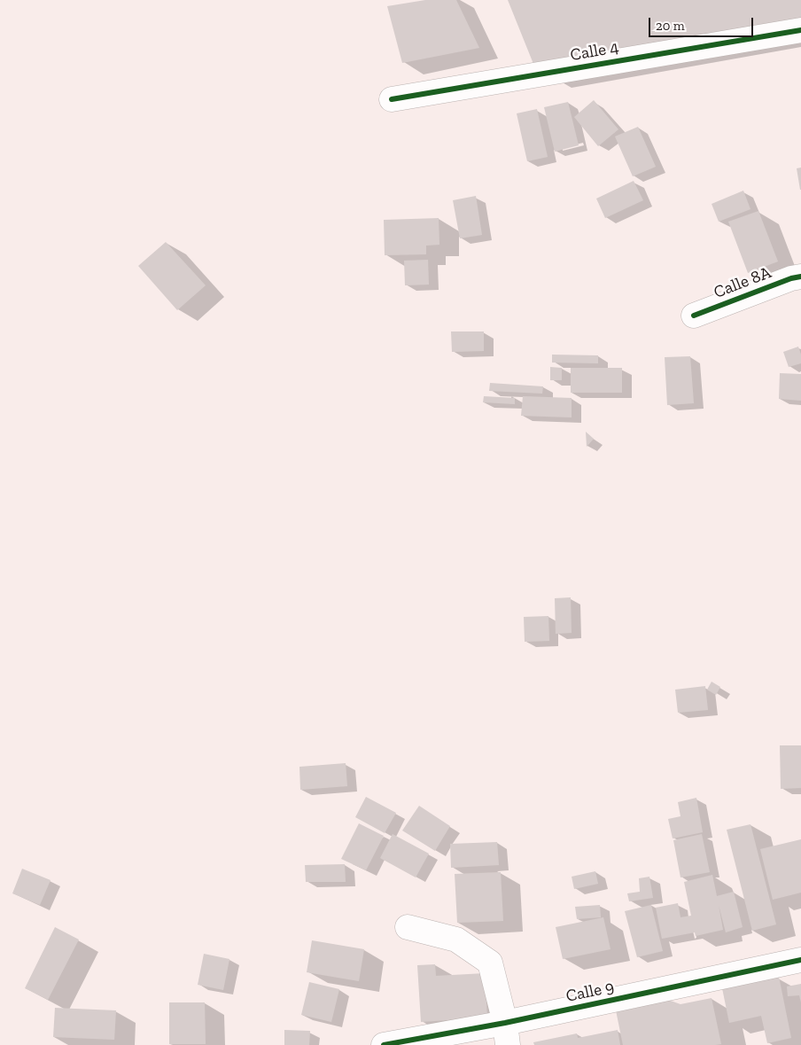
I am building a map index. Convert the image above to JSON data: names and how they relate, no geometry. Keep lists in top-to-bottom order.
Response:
{
  "streets": {
    "street": ["Calle 4", "Calle 8A", "Calle 9"]
  },
  "scale_bar": "20 m"
}
